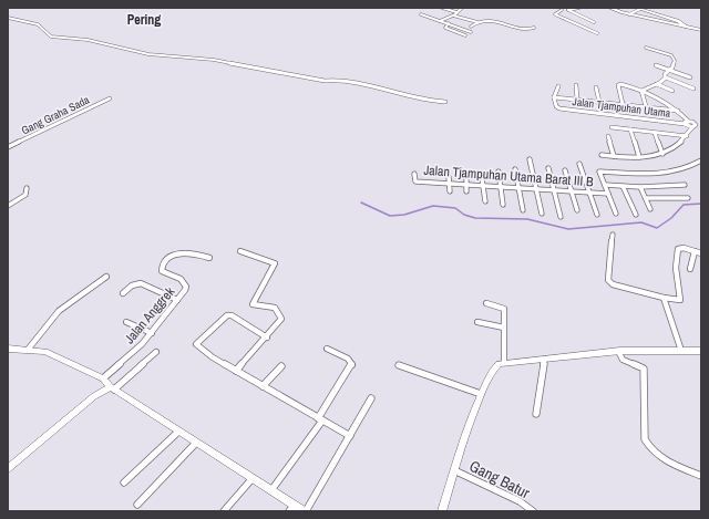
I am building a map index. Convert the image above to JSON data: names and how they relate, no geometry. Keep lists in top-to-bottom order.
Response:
{
  "streets": {
    "street": [
      "Jalan Tjampuhan Utama",
      "Gang Graha Sada",
      "Jalan Tjampuhan Utama Barat III B",
      "Jalan Anggrek",
      "Gang Batur"
    ]
  },
  "districts": ["Pering"]
}
